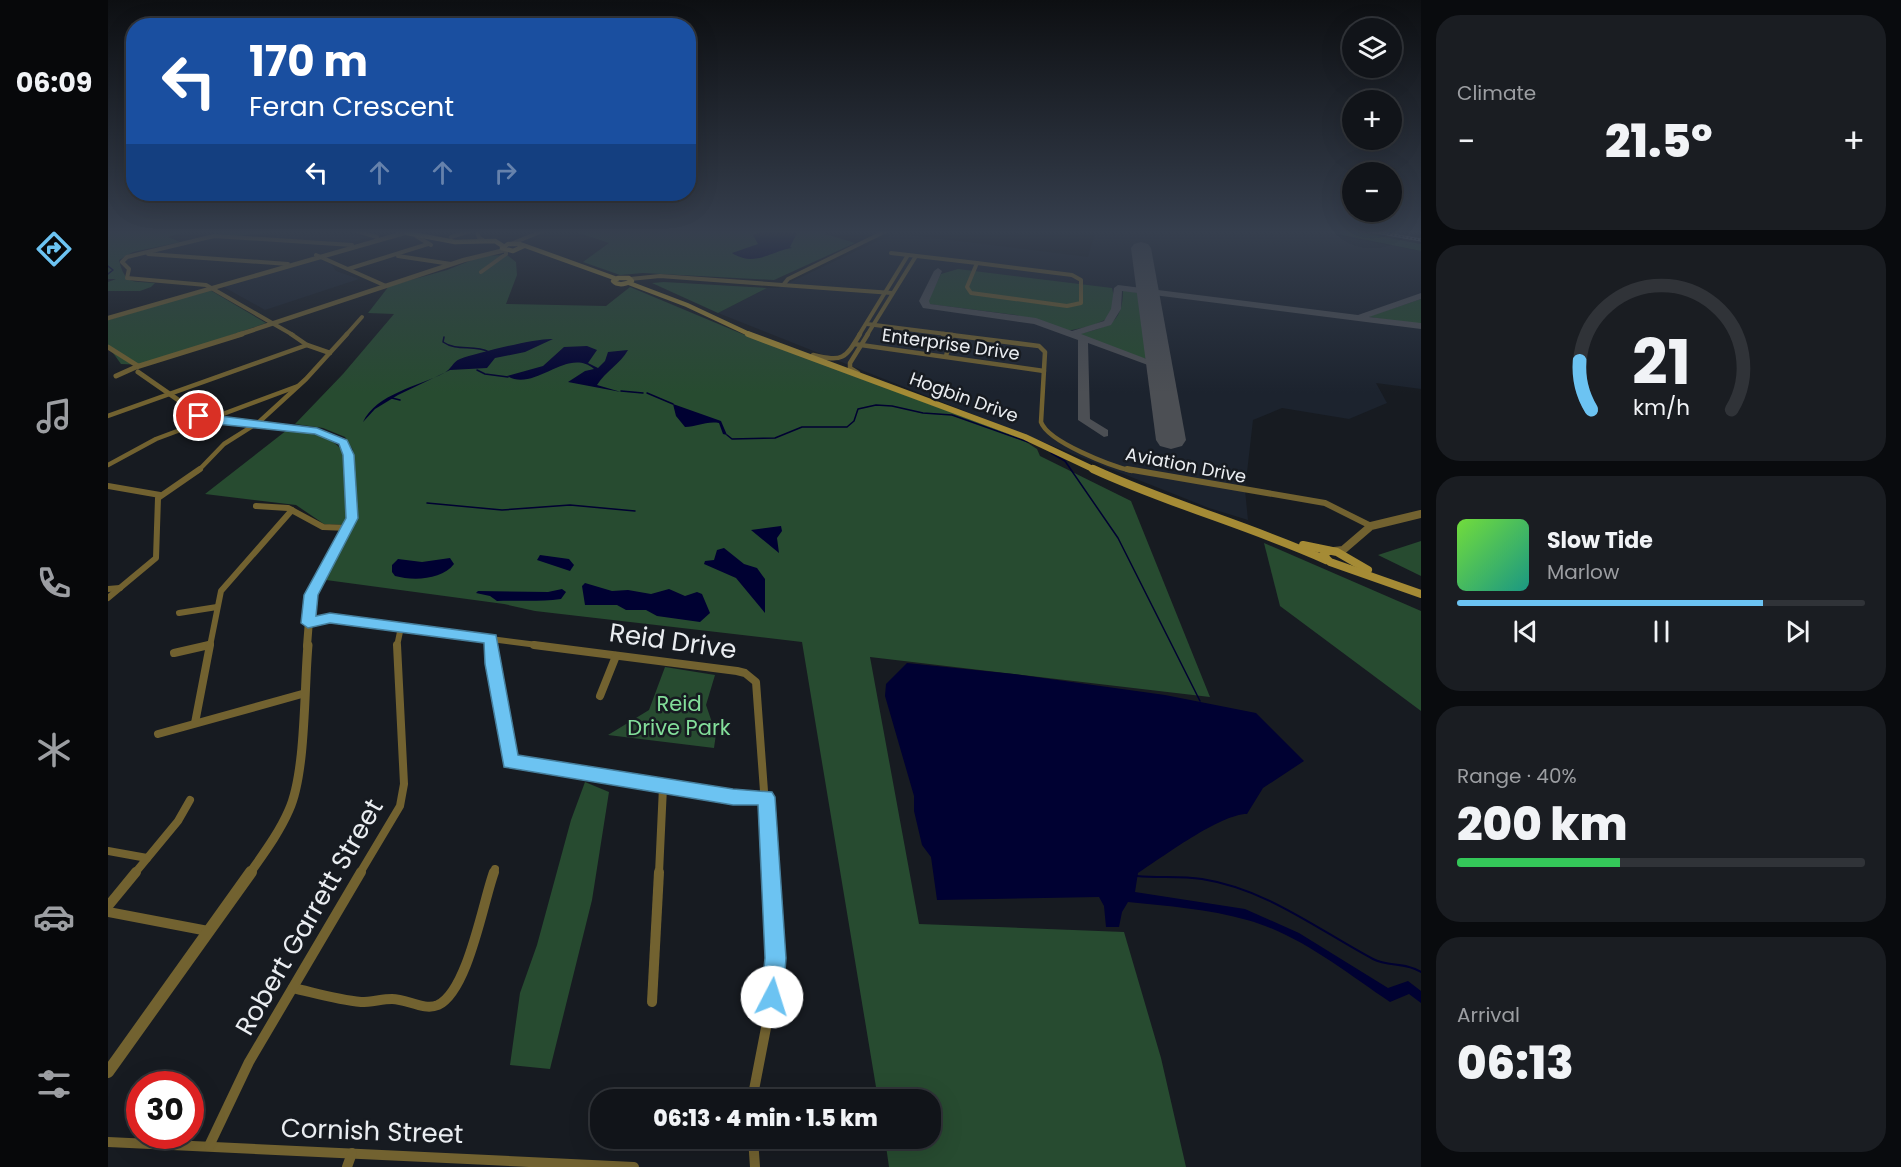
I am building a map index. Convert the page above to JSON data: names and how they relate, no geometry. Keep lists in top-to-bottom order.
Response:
{
  "streets": {
    "main road": ["Hogbin Drive"],
    "street": [
      "Enterprise Drive",
      "Aviation Drive",
      "Reid Drive",
      "Robert Garrett Street",
      "Cornish Street"
    ]
  },
  "crossings": [
    ["Enterprise Drive", "Aviation Drive"],
    ["Reid Drive", "Robert Garrett Street"],
    ["Robert Garrett Street", "Cornish Street"]
  ],
  "parks": ["Reid Drive Park"],
  "page": {
    "tabs": "06:09",
    "tile": [
      "Climate",
      ["Range · 40%", "200 km"],
      ["Arrival", "06:13"]
    ],
    "map_buttons": ["+", "−"],
    "turn": ["170 m", "Feran Crescent"],
    "heat": ["−", "21.5°", "+"],
    "song": ["Slow Tide", "Marlow"],
    "limit": "30",
    "trip": "06:13 · 4 min · 1.5 km",
    "gauge": ["21", "km/h"]
  }
}
